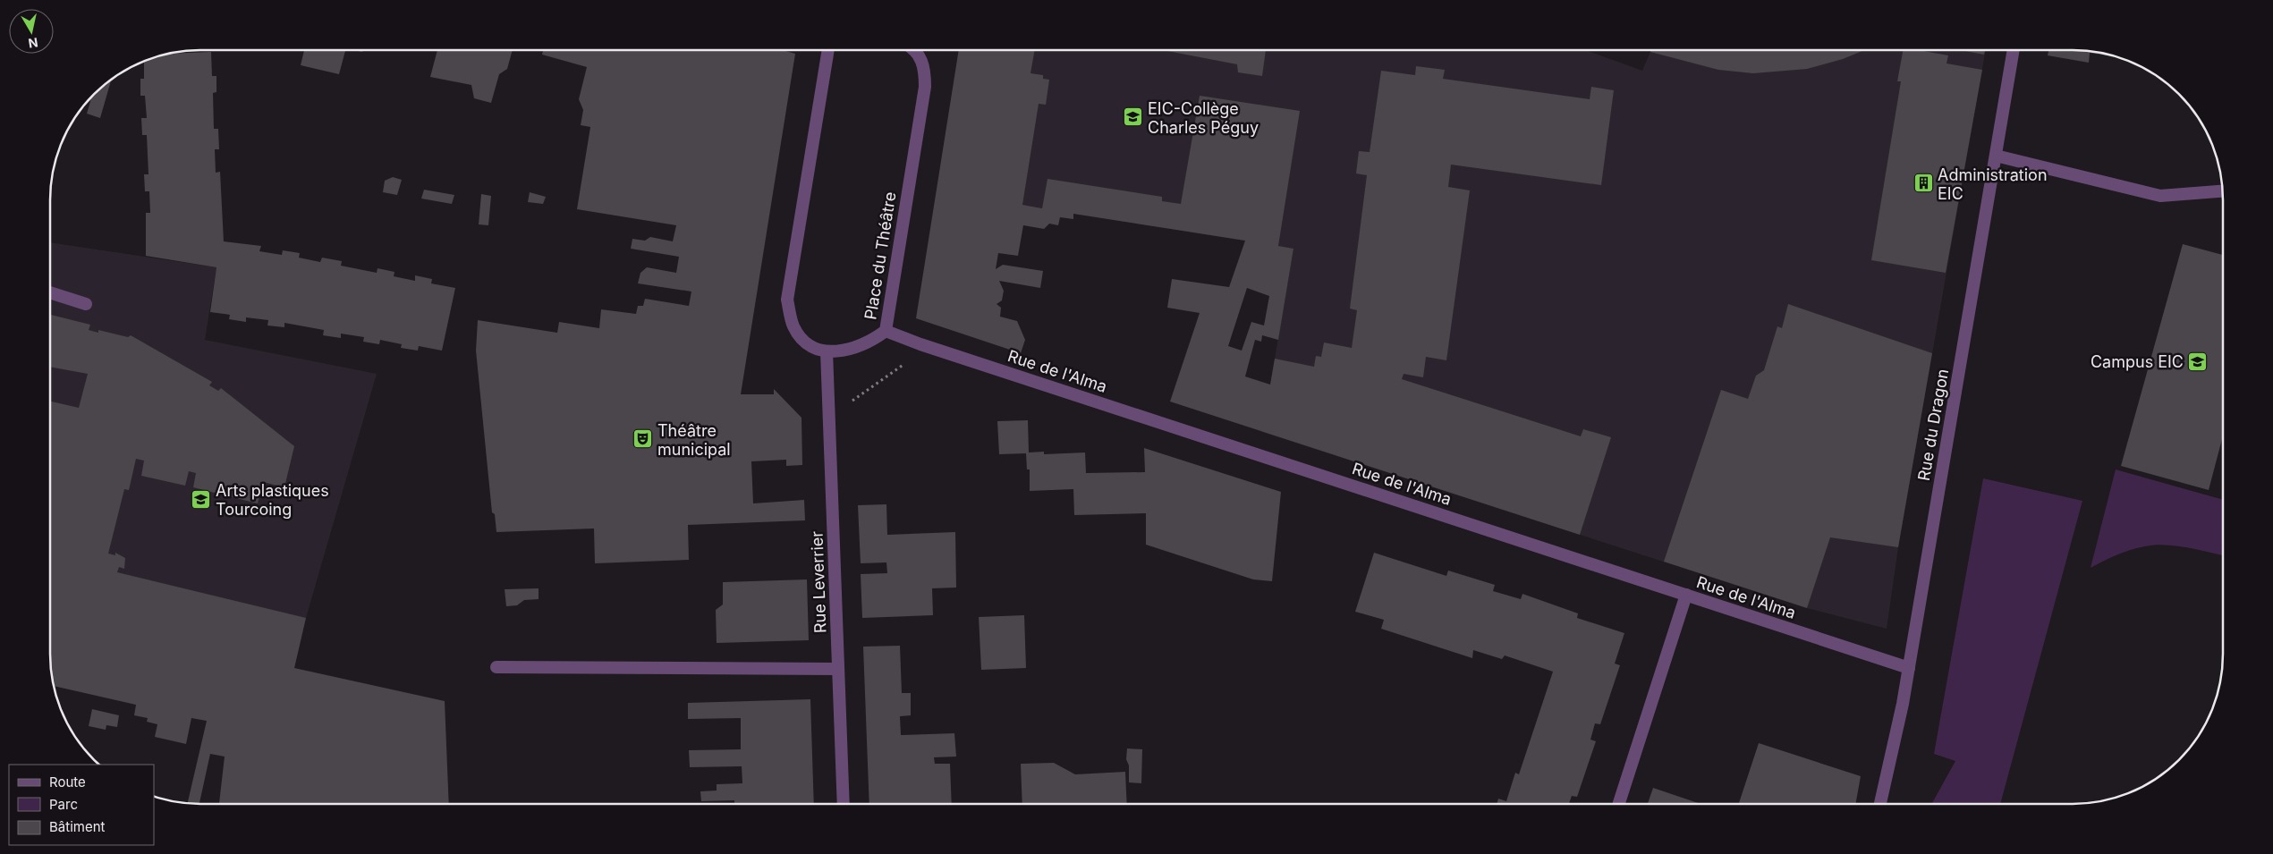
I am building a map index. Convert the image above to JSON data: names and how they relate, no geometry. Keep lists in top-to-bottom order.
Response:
{
  "streets": {
    "street": [
      "Place du Théâtre",
      "Rue de l'Alma",
      "Rue du Dragon",
      "Rue Leverrier"
    ]
  },
  "crossings": [
    ["Place du Théâtre", "Rue de l'Alma"],
    ["Place du Théâtre", "Rue Leverrier"],
    ["Rue de l'Alma", "Rue du Dragon"]
  ],
  "places": {
    "school or university": ["EIC-Collège Charles Péguy", "Campus EIC", "Arts plastiques Tourcoing"],
    "building": ["Administration EIC"],
    "theatre": ["Théâtre municipal"]
  },
  "legend": ["Route", "Parc", "Bâtiment"],
  "north": "bottom"
}
